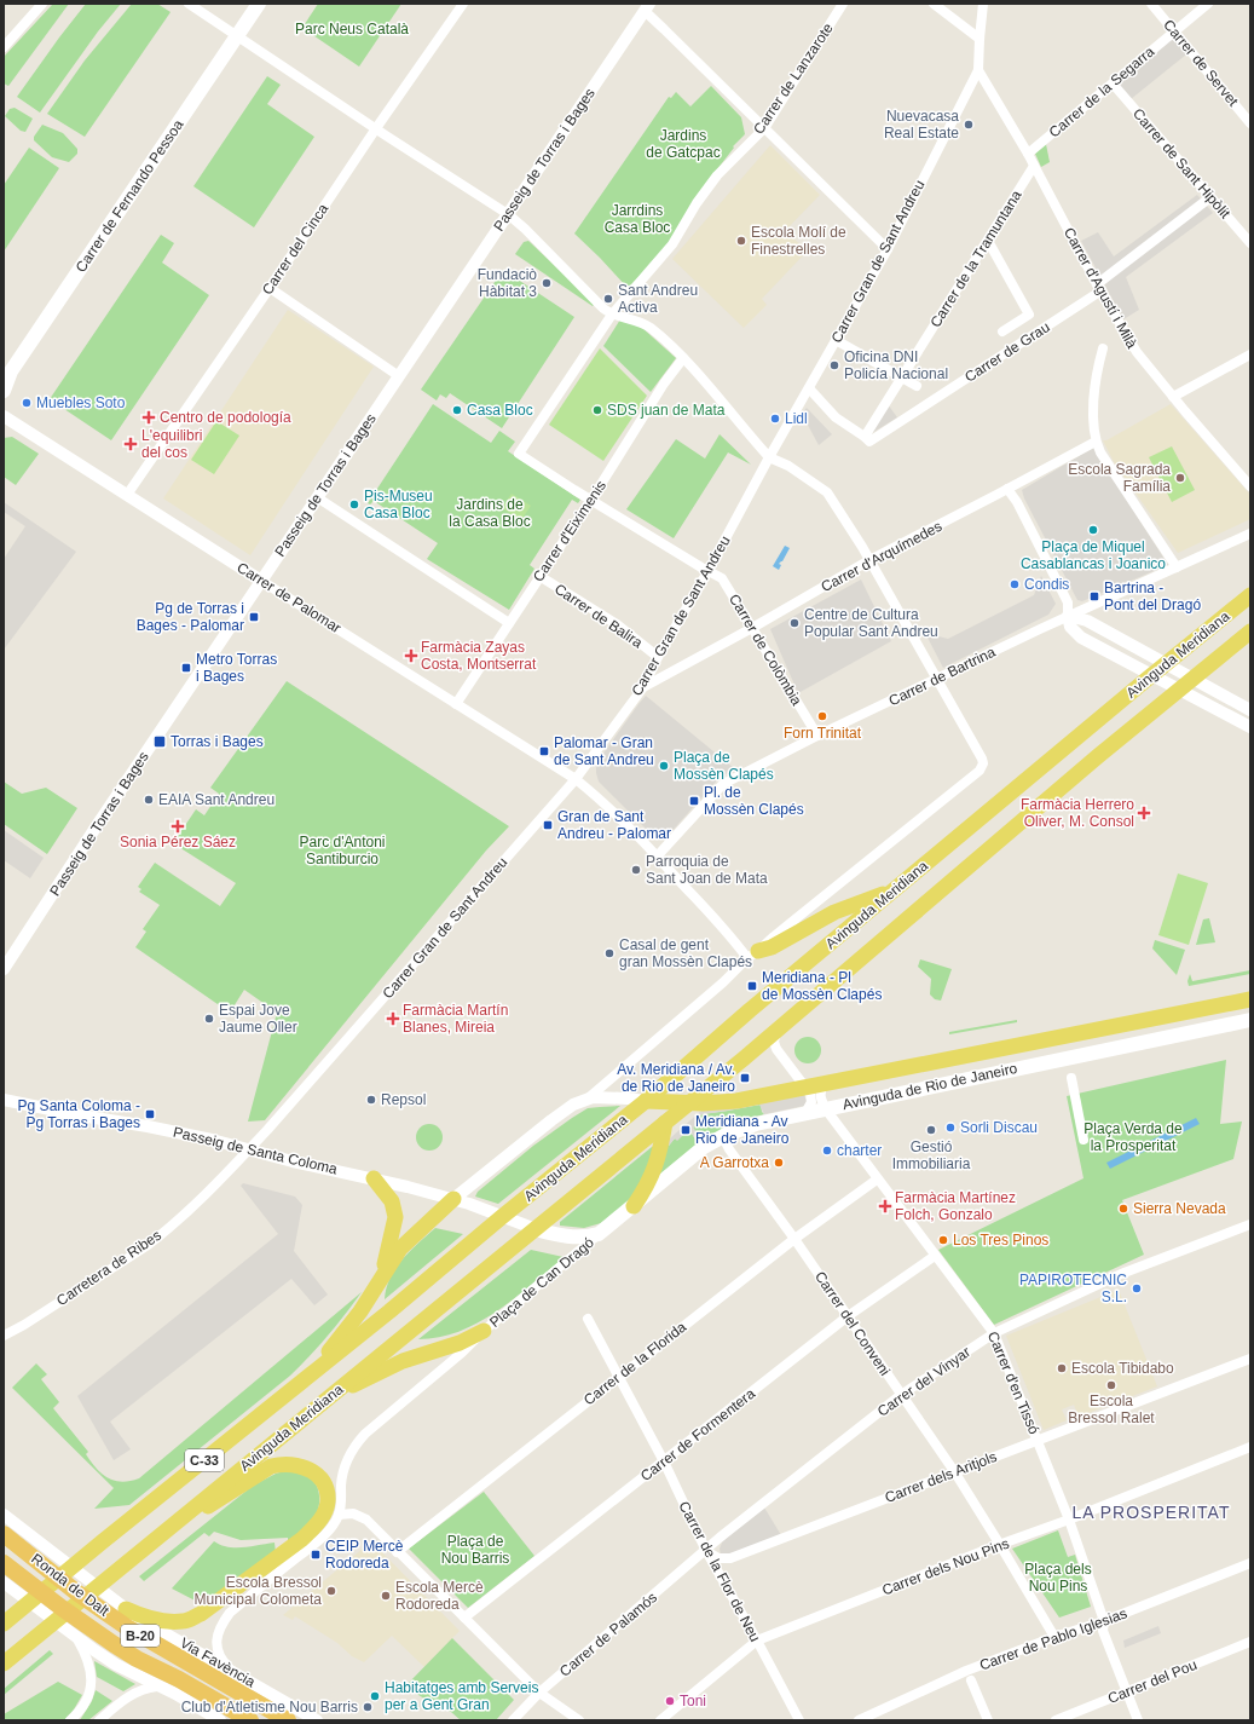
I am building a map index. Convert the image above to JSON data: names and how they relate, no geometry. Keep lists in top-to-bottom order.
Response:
{
  "streets": {
    "highway": ["Ronda de Dalt", "B-20"],
    "main road": [
      "Carrer de Fernando Pessoa",
      "Avinguda Meridiana",
      "Avinguda de Rio de Janeiro",
      "Plaça de Can Dragó",
      "C-33"
    ],
    "street": [
      "Carrer de Servet",
      "Carrer de Lanzarote",
      "Carrer de la Segarra",
      "Passeig de Torras i Bages",
      "Carrer de Sant Hipòlit",
      "Carrer del Cinca",
      "Carrer de la Tramuntana",
      "Carrer Gran de Sant Andreu",
      "Carrer d'Agustí i Milà",
      "Carrer de Grau",
      "Carrer d'Eiximenis",
      "Carrer d'Arquímedes",
      "Carrer de Palomar",
      "Carrer de Balira",
      "Carrer de Colòmbia",
      "Carrer de Bartrina",
      "Passeig de Santa Coloma",
      "Carretera de Ribes",
      "Carrer del Conveni",
      "Carrer de la Florida",
      "Carrer del Vinyar",
      "Carrer d'en Tissó",
      "Carrer de Formentera",
      "Carrer dels Aritjols",
      "Carrer dels Nou Pins",
      "Carrer de la Flor de Neu",
      "Carrer de Palamós",
      "Carrer de Pablo Iglesias",
      "Via Favència",
      "Carrer del Pou"
    ]
  },
  "crossings": [
    ["Carrer de Servet", "Carrer de la Segarra"],
    ["Carrer de Lanzarote", "Carrer de Colòmbia"],
    ["Carrer de la Segarra", "Carrer de Sant Hipòlit"],
    ["Carrer de la Segarra", "Carrer d'Agustí i Milà"],
    ["Passeig de Torras i Bages", "Carrer de Palomar"],
    ["Carrer de Sant Hipòlit", "Carrer de Grau"],
    ["Carrer del Cinca", "Carrer de Palomar"],
    ["Carrer de la Tramuntana", "Carrer d'Agustí i Milà"],
    ["Carrer Gran de Sant Andreu", "Carrer d'Agustí i Milà"],
    ["Carrer Gran de Sant Andreu", "Carrer d'Arquímedes"],
    ["Carrer Gran de Sant Andreu", "Carrer de Palomar"],
    ["Carrer Gran de Sant Andreu", "Carrer de Balira"],
    ["Carrer Gran de Sant Andreu", "Carrer de Colòmbia"],
    ["Carrer Gran de Sant Andreu", "Passeig de Santa Coloma"],
    ["Carrer Gran de Sant Andreu", "Carretera de Ribes"],
    ["Carrer d'Agustí i Milà", "Carrer de Grau"],
    ["Carrer d'Eiximenis", "Carrer de Palomar"],
    ["Carrer d'Eiximenis", "Carrer de Balira"],
    ["Carrer d'Eiximenis", "Carrer de Colòmbia"],
    ["Carrer d'Arquímedes", "Carrer de Colòmbia"],
    ["Carrer de Colòmbia", "Carrer de Bartrina"],
    ["Avinguda Meridiana", "Avinguda de Rio de Janeiro"],
    ["Avinguda Meridiana", "Passeig de Santa Coloma"],
    ["Avinguda Meridiana", "Plaça de Can Dragó"],
    ["Avinguda de Rio de Janeiro", "Plaça de Can Dragó"],
    ["Avinguda de Rio de Janeiro", "Carrer del Conveni"],
    ["Avinguda de Rio de Janeiro", "Carrer d'en Tissó"],
    ["Passeig de Santa Coloma", "Carretera de Ribes"],
    ["Carrer del Conveni", "Carrer de la Florida"],
    ["Carrer del Conveni", "Carrer del Vinyar"],
    ["Carrer del Conveni", "Carrer de Formentera"],
    ["Carrer del Conveni", "Carrer dels Aritjols"],
    ["Carrer del Conveni", "Carrer dels Nou Pins"],
    ["Carrer del Conveni", "Carrer de Pablo Iglesias"],
    ["Carrer de la Florida", "Carrer d'en Tissó"],
    ["Carrer de la Florida", "Carrer de la Flor de Neu"],
    ["Carrer del Vinyar", "Carrer d'en Tissó"],
    ["Carrer del Vinyar", "Carrer dels Aritjols"],
    ["Carrer del Vinyar", "Carrer de la Flor de Neu"],
    ["Carrer del Vinyar", "Carrer de Palamós"],
    ["Carrer d'en Tissó", "Carrer de Formentera"],
    ["Carrer d'en Tissó", "Carrer dels Aritjols"],
    ["Carrer d'en Tissó", "Carrer dels Nou Pins"],
    ["Carrer d'en Tissó", "Carrer de Pablo Iglesias"],
    ["Carrer d'en Tissó", "Carrer del Pou"],
    ["Carrer de Formentera", "Carrer de la Flor de Neu"],
    ["Carrer dels Aritjols", "Carrer de la Flor de Neu"],
    ["Carrer dels Aritjols", "Carrer de Palamós"],
    ["Carrer dels Nou Pins", "Carrer de la Flor de Neu"],
    ["Carrer de la Flor de Neu", "Carrer de Palamós"]
  ],
  "districts": ["LA PROSPERITAT"],
  "parks": [
    "Parc Neus Català",
    "Jardins de Gatcpac",
    "Jarrdins Casa Bloc",
    "Jardins de la Casa Bloc",
    "Parc d'Antoni Santiburcio",
    "Plaça Verda de la Prosperitat",
    "Plaça de Nou Barris",
    "Plaça dels Nou Pins"
  ],
  "places": {
    "other": [
      "Nuevacasa Real Estate",
      "Escola Molí de Finestrelles",
      "Fundaciò Hàbitat 3",
      "Sant Andreu Activa",
      "Oficina DNI Policía Nacional",
      "Muebles Soto",
      "Casa Bloc",
      "SDS juan de Mata",
      "Lidl",
      "Escola Sagrada Família",
      "Pis-Museu Casa Bloc",
      "Plaça de Miquel Casablancas i Joanico",
      "Condis",
      "Centre de Cultura Popular Sant Andreu",
      "Forn Trinitat",
      "Plaça de Mossèn Clapés",
      "EAIA Sant Andreu",
      "Parroquia de Sant Joan de Mata",
      "Casal de gent gran Mossèn Clapés",
      "Espai Jove Jaume Oller",
      "Repsol",
      "Sorli Discau",
      "Gestió Immobiliaria",
      "charter",
      "A Garrotxa",
      "Sierra Nevada",
      "Los Tres Pinos",
      "PAPIROTECNIC S.L.",
      "Escola Tibidabo",
      "Escola Bressol Ralet",
      "Escola Bressol Municipal Colometa",
      "Escola Mercè Rodoreda",
      "Habitatges amb Serveis per a Gent Gran",
      "Toni",
      "Club d'Atletisme Nou Barris"
    ],
    "health": [
      "Centro de podología",
      "L'equilibri del cos",
      "Farmàcia Zayas Costa, Montserrat",
      "Farmàcia Herrero Oliver, M. Consol",
      "Sonia Pérez Sáez",
      "Farmàcia Martín Blanes, Mireia",
      "Farmàcia Martínez Folch, Gonzalo"
    ],
    "transit": [
      "Bartrina - Pont del Dragó",
      "Pg de Torras i Bages - Palomar",
      "Metro Torras i Bages",
      "Torras i Bages",
      "Palomar - Gran de Sant Andreu",
      "Pl. de Mossèn Clapés",
      "Gran de Sant Andreu - Palomar",
      "Meridiana - Pl de Mossèn Clapés",
      "Av. Meridiana / Av. de Rio de Janeiro",
      "Pg Santa Coloma - Pg Torras i Bages",
      "Meridiana - Av Rio de Janeiro",
      "CEIP Mercè Rodoreda"
    ]
  }
}
